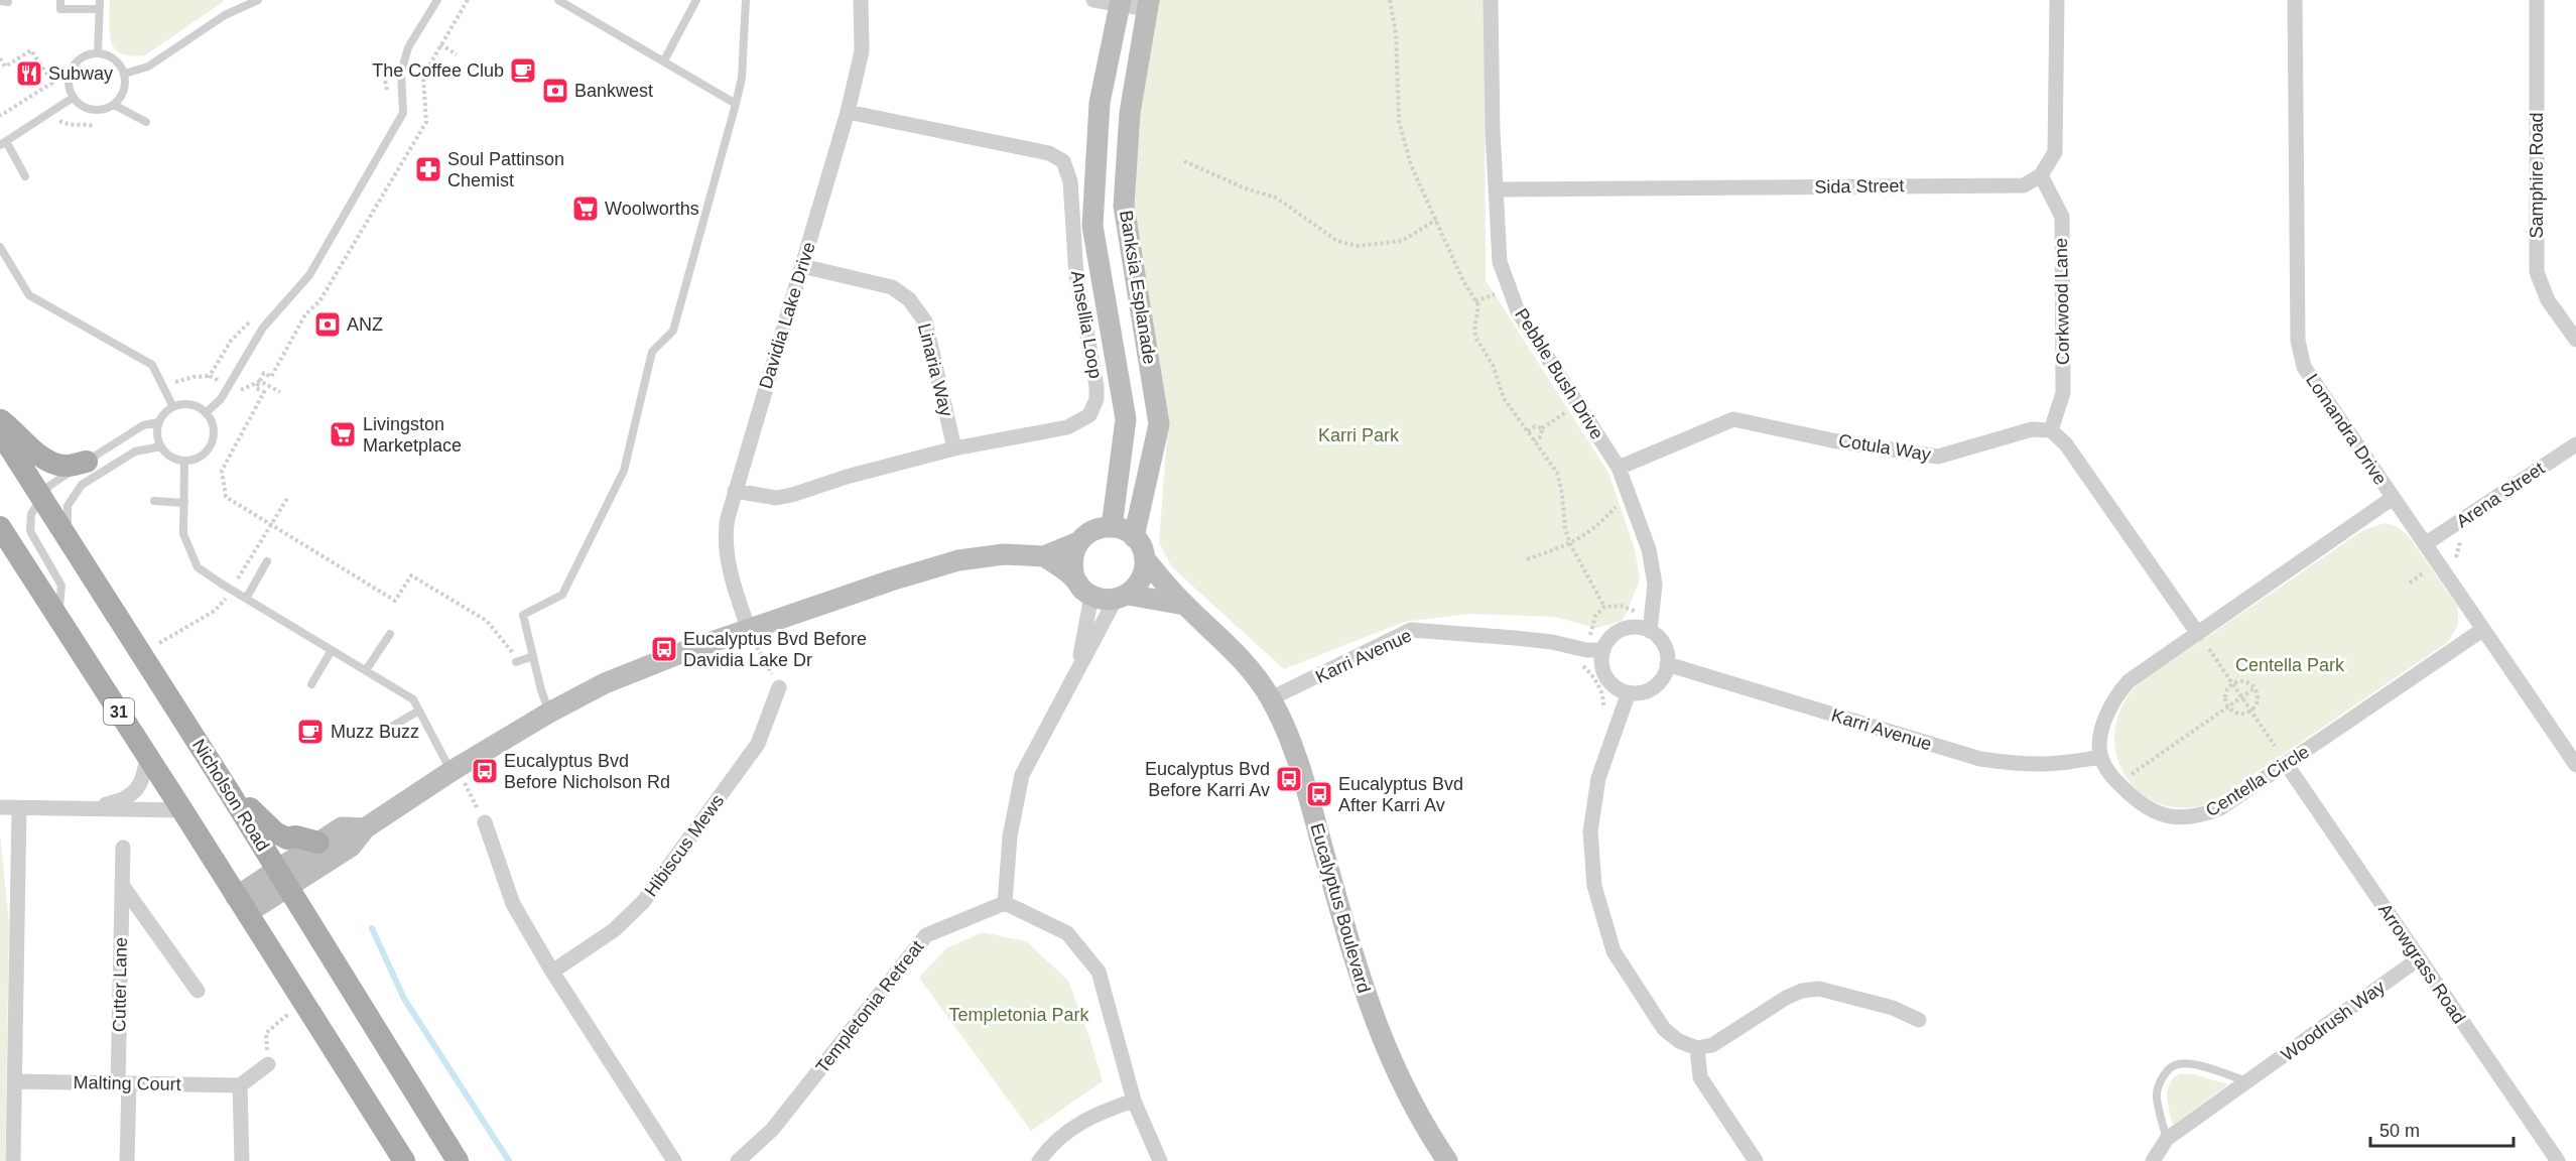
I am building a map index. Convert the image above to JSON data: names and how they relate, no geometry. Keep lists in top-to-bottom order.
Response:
{
  "streets": {
    "main road": ["31", "Nicholson Road"],
    "street": [
      "Samphire Road",
      "Sida Street",
      "Banksia Esplanade",
      "Corkwood Lane",
      "Davidia Lake Drive",
      "Ansellia Loop",
      "Linaria Way",
      "Pebble Bush Drive",
      "Lomandra Drive",
      "Cotula Way",
      "Arena Street",
      "Karri Avenue",
      "Centella Circle",
      "Hibiscus Mews",
      "Eucalyptus Boulevard",
      "Arrowgrass Road",
      "Cutter Lane",
      "Templetonia Retreat",
      "Woodrush Way",
      "Malting Court"
    ]
  },
  "crossings": [
    ["Sida Street", "Corkwood Lane"],
    ["Sida Street", "Pebble Bush Drive"],
    ["Banksia Esplanade", "Eucalyptus Boulevard"],
    ["Corkwood Lane", "Cotula Way"],
    ["Davidia Lake Drive", "Ansellia Loop"],
    ["Davidia Lake Drive", "Linaria Way"],
    ["Ansellia Loop", "Linaria Way"],
    ["Pebble Bush Drive", "Cotula Way"],
    ["Pebble Bush Drive", "Karri Avenue"],
    ["Lomandra Drive", "Arena Street"],
    ["Lomandra Drive", "Centella Circle"],
    ["Karri Avenue", "Centella Circle"],
    ["Karri Avenue", "Eucalyptus Boulevard"],
    ["Centella Circle", "Arrowgrass Road"],
    ["Arrowgrass Road", "Woodrush Way"],
    ["Cutter Lane", "Malting Court"]
  ],
  "parks": ["Karri Park", "Centella Park", "Templetonia Park"],
  "places": {
    "cafe": ["The Coffee Club", "Muzz Buzz"],
    "restaurant": ["Subway"],
    "bank": ["Bankwest", "ANZ"],
    "pharmacy": ["Soul Pattinson Chemist"],
    "supermarket": ["Woolworths", "Livingston Marketplace"],
    "bus stop": [
      "Eucalyptus Bvd Before Davidia Lake Dr",
      "Eucalyptus Bvd Before Nicholson Rd",
      "Eucalyptus Bvd Before Karri Av",
      "Eucalyptus Bvd After Karri Av"
    ]
  },
  "scale_bar": "50 m"
}
